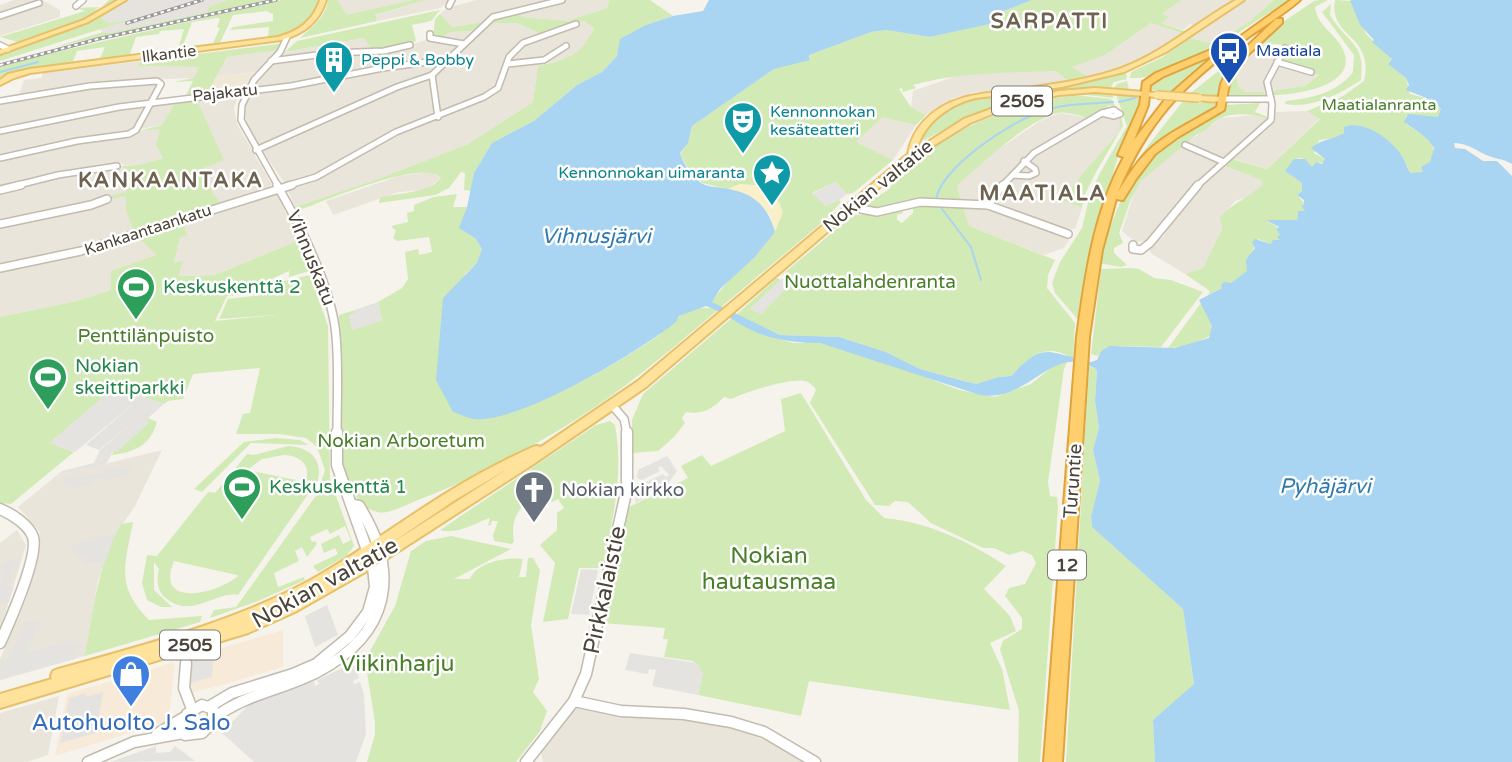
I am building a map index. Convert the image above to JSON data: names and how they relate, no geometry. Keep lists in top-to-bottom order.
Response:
{
  "streets": {
    "highway": ["Turuntie", "12"],
    "main road": ["Ilkantie", "2505", "Nokian valtatie"],
    "street": [
      "Pajakatu",
      "Kankaantaankatu",
      "Vihnuskatu",
      "Pirkkalaistie"
    ]
  },
  "crossings": [
    ["Pajakatu", "Vihnuskatu"],
    ["Nokian valtatie", "Vihnuskatu"],
    ["Nokian valtatie", "Pirkkalaistie"],
    ["Kankaantaankatu", "Vihnuskatu"]
  ],
  "districts": ["SARPATTI", "KANKAANTAKA", "MAATIALA"],
  "water": ["Vihnusjärvi", "Pyhäjärvi"],
  "parks": [
    "Maatialanranta",
    "Nuottalahdenranta",
    "Penttilänpuisto",
    "Nokian Arboretum",
    "Nokian hautausmaa",
    "Viikinharju"
  ],
  "places": {
    "bus stop": ["Maatiala"],
    "building": ["Peppi & Bobby"],
    "theatre": ["Kennonnokan kesäteatteri"],
    "place": ["Kennonnokan uimaranta"],
    "sports": ["Keskuskenttä 2", "Nokian skeittiparkki", "Keskuskenttä 1"],
    "church": ["Nokian kirkko"],
    "shop": ["Autohuolto J. Salo"]
  }
}
